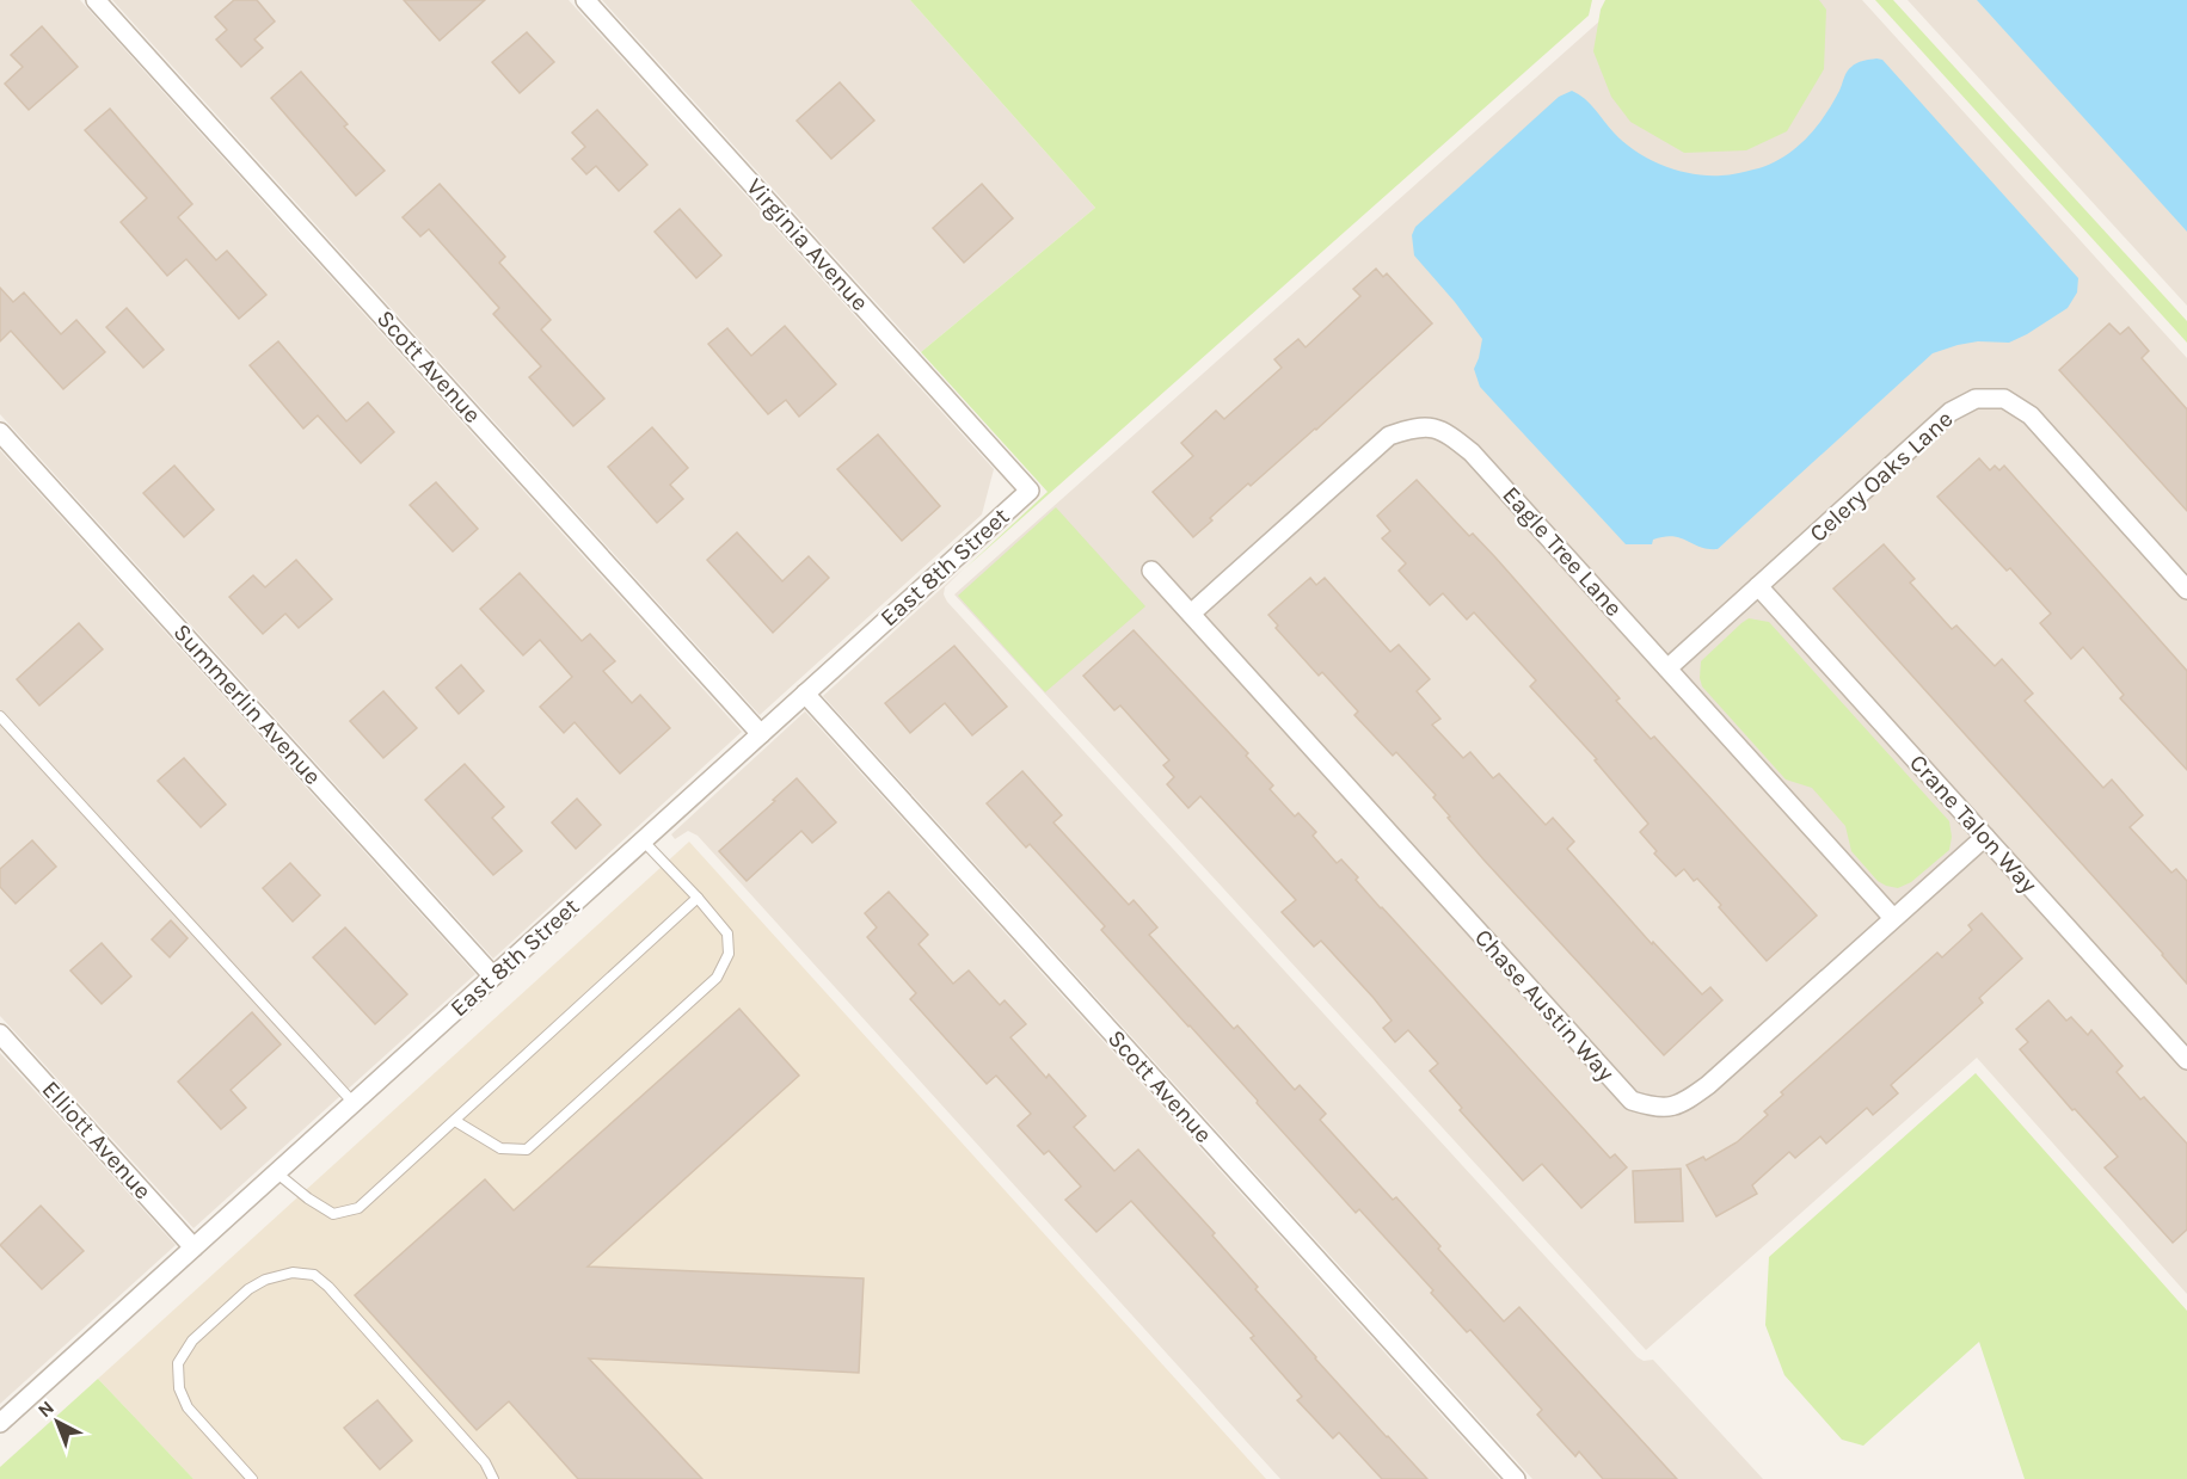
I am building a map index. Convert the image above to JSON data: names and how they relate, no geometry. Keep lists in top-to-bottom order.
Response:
{
  "streets": {
    "street": [
      "Virginia Avenue",
      "Scott Avenue",
      "Celery Oaks Lane",
      "Eagle Tree Lane",
      "East 8th Street",
      "Summerlin Avenue",
      "Crane Talon Way",
      "Chase Austin Way",
      "Elliott Avenue"
    ]
  },
  "crossings": [
    ["Virginia Avenue", "East 8th Street"],
    ["Scott Avenue", "East 8th Street"],
    ["Celery Oaks Lane", "Eagle Tree Lane"],
    ["Celery Oaks Lane", "Crane Talon Way"],
    ["Eagle Tree Lane", "Chase Austin Way"],
    ["East 8th Street", "Summerlin Avenue"],
    ["East 8th Street", "Elliott Avenue"],
    ["Crane Talon Way", "Chase Austin Way"]
  ],
  "north": "top left"
}
